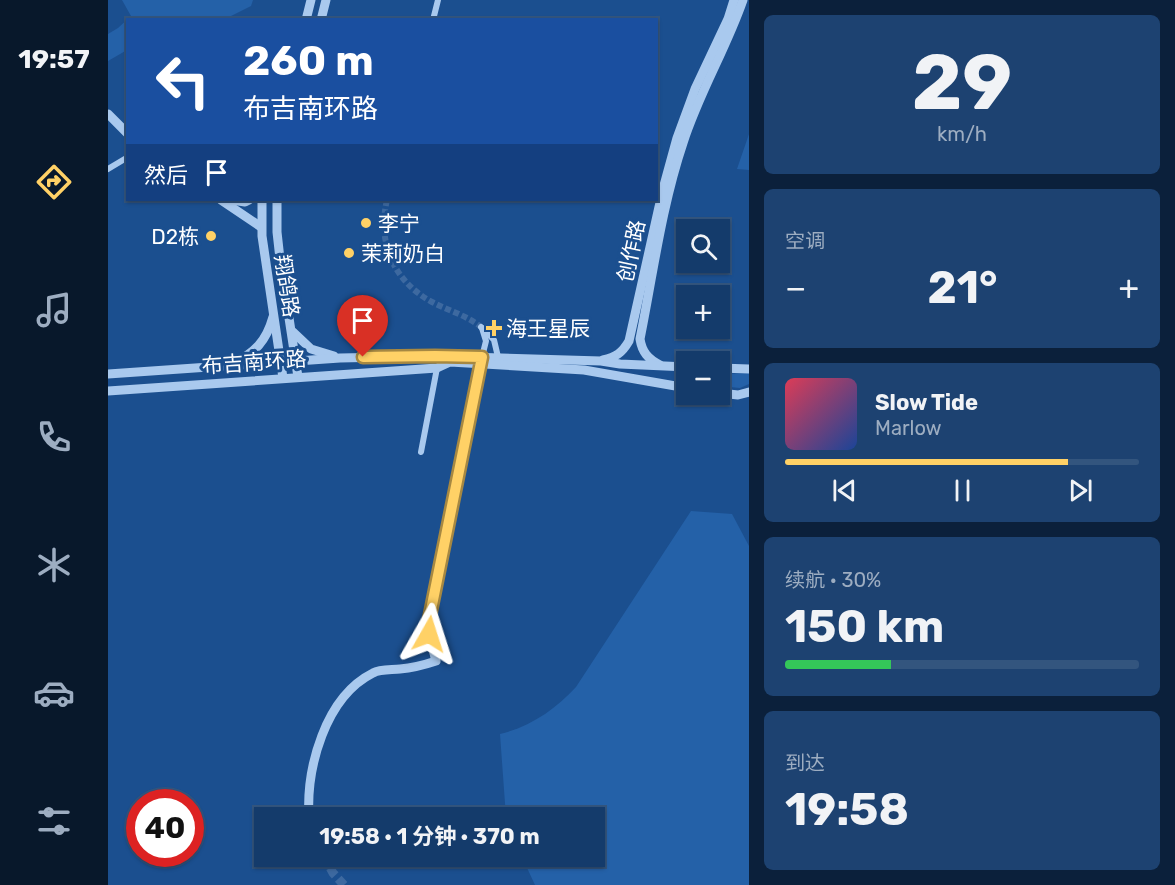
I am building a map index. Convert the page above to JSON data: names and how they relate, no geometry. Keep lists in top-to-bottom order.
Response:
{
  "streets": {
    "street": ["创作路", "翔鸽路", "布吉南环路"]
  },
  "crossings": [
    ["创作路", "布吉南环路"],
    ["翔鸽路", "布吉南环路"]
  ],
  "places": {
    "other": ["李宁", "D2栋", "茉莉奶白"],
    "health": ["海王星辰"]
  },
  "page": {
    "tabs": "19:57",
    "tile": [
      ["29", "km/h"],
      "空调",
      ["续航 · 30%", "150 km"],
      ["到达", "19:58"]
    ],
    "turn": ["260 m", "布吉南环路"],
    "then": "然后",
    "map_buttons": ["+", "−"],
    "heat": ["−", "21°", "+"],
    "song": ["Slow Tide", "Marlow"],
    "limit": "40",
    "trip": "19:58 · 1 分钟 · 370 m"
  }
}
